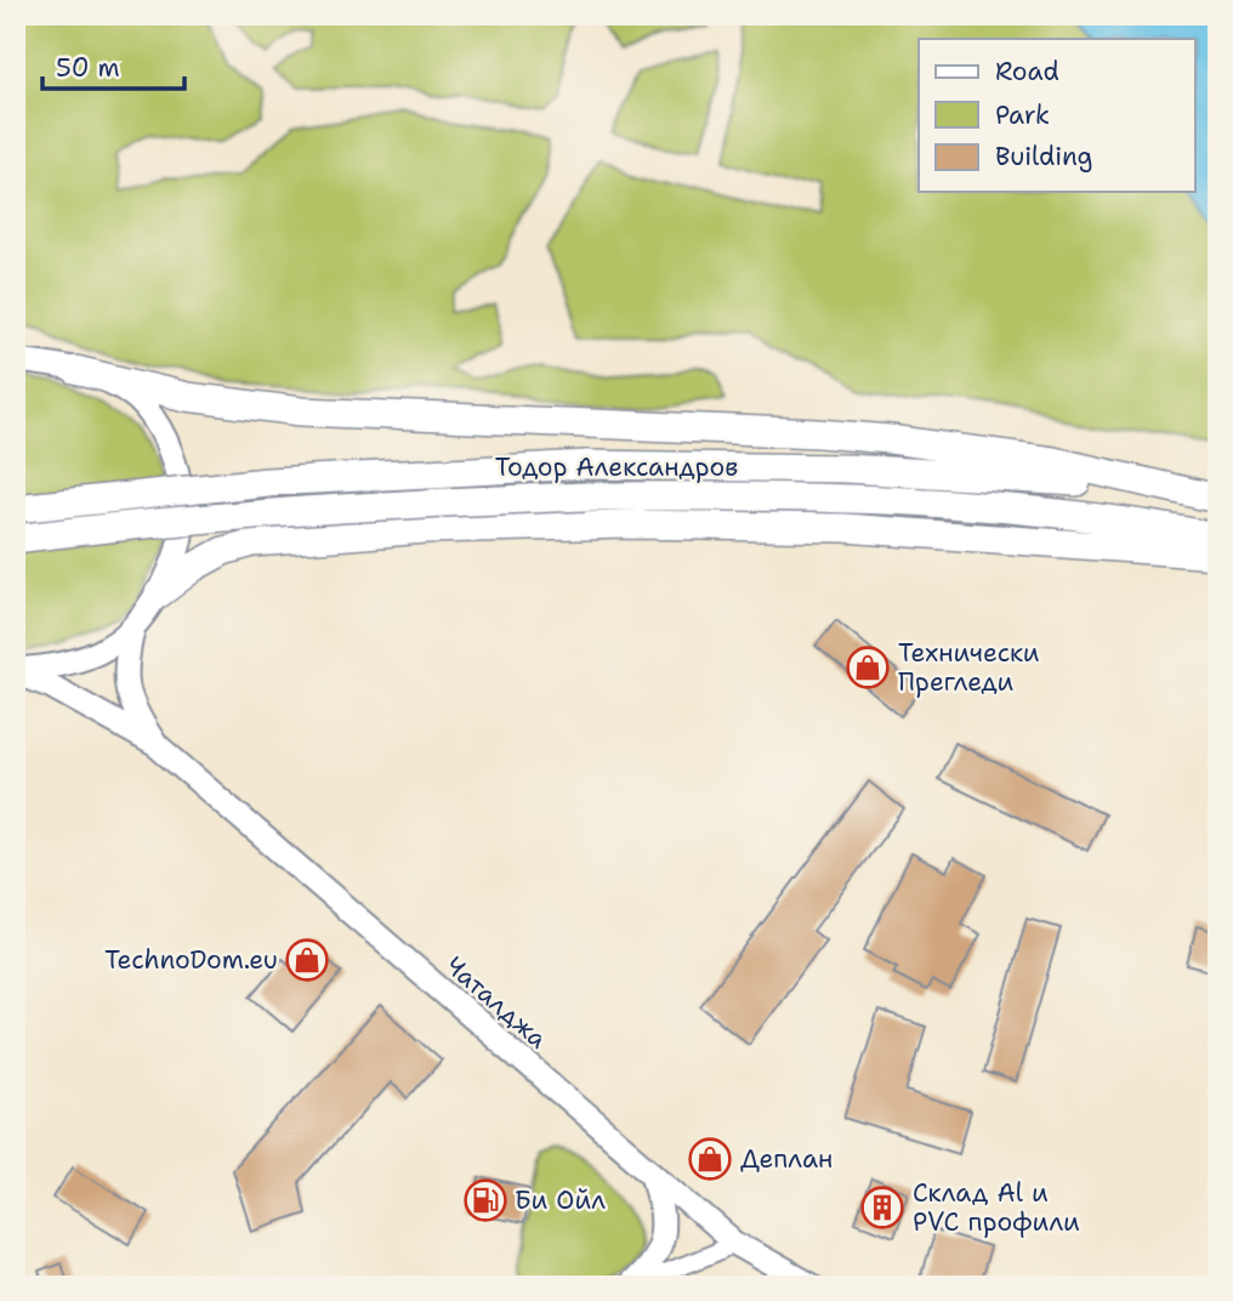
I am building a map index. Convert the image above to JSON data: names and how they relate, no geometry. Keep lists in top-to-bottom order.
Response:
{
  "streets": {
    "highway": ["Тодор Александров"],
    "main road": ["Чаталджа"]
  },
  "places": {
    "shop": ["Технически Прегледи", "TechnoDom.eu", "Деплан"],
    "fuel station": ["Би Ойл"],
    "building": ["Склад Al и PVC профили"]
  },
  "legend": ["Road", "Park", "Building"],
  "scale_bar": "50 m"
}
